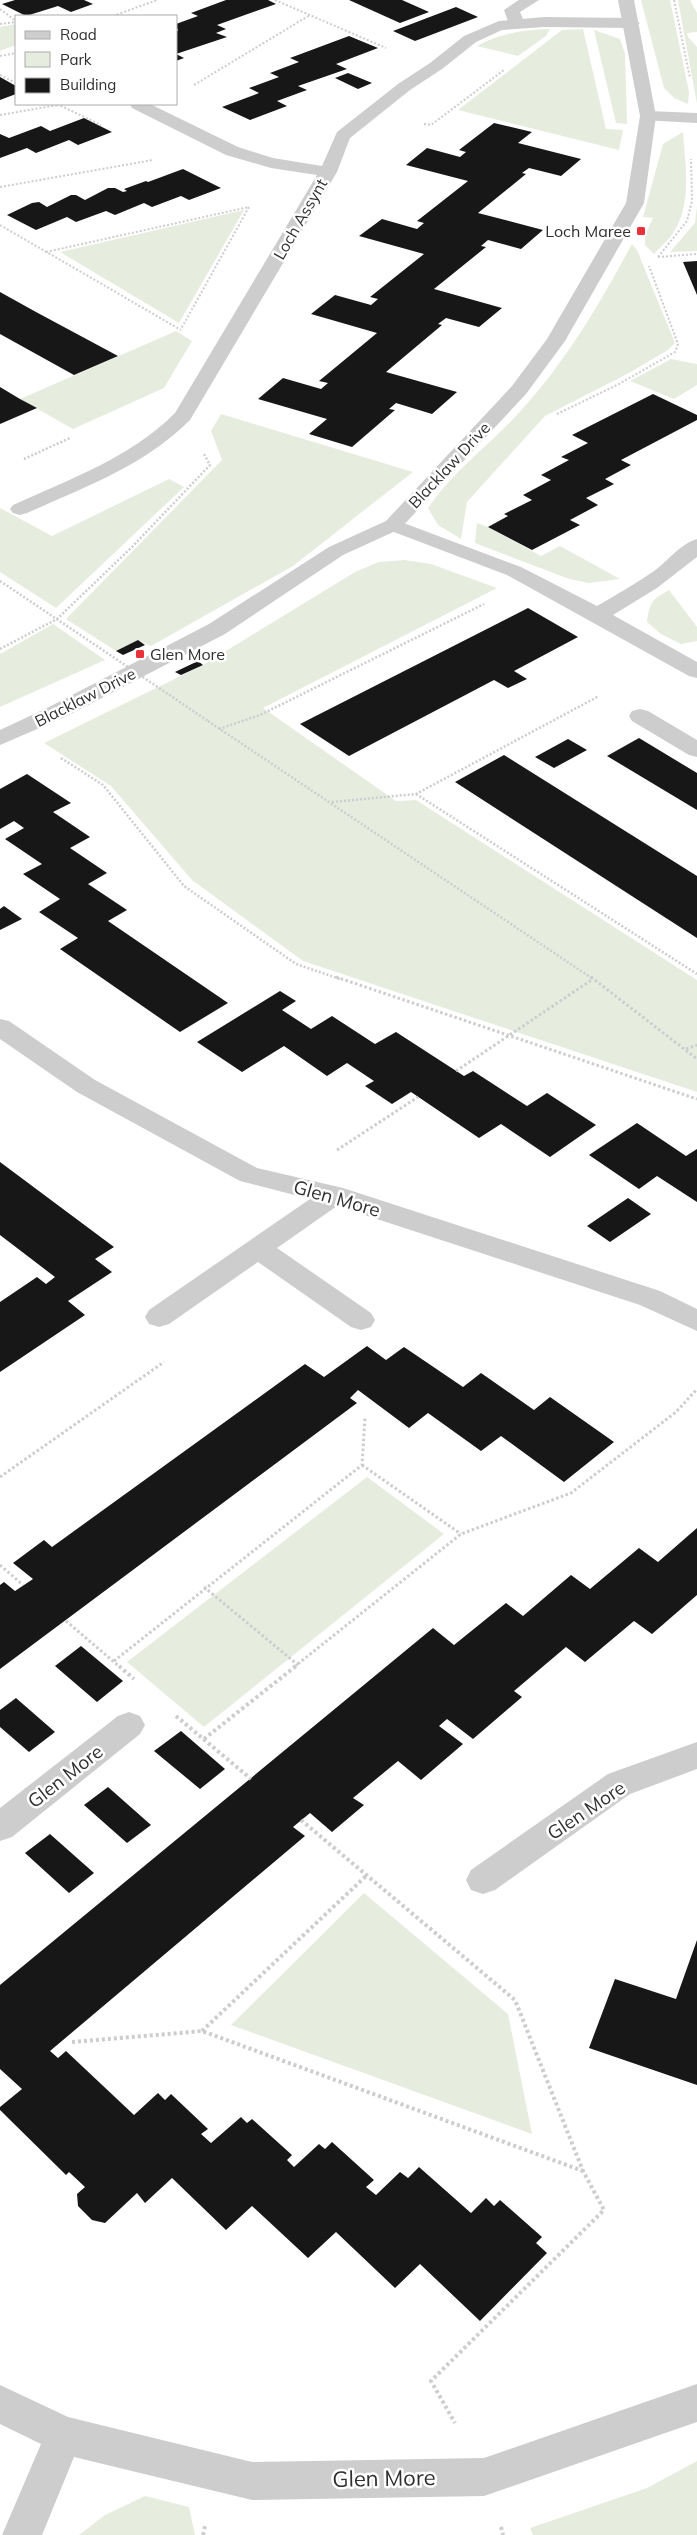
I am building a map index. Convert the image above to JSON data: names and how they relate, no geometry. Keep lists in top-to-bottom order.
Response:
{
  "streets": {
    "street": ["Loch Assynt", "Blacklaw Drive", "Glen More"]
  },
  "crossings": [
    ["Loch Assynt", "Blacklaw Drive"]
  ],
  "places": {
    "transit": ["Loch Maree", "Glen More"]
  },
  "legend": ["Road", "Park", "Building"]
}
